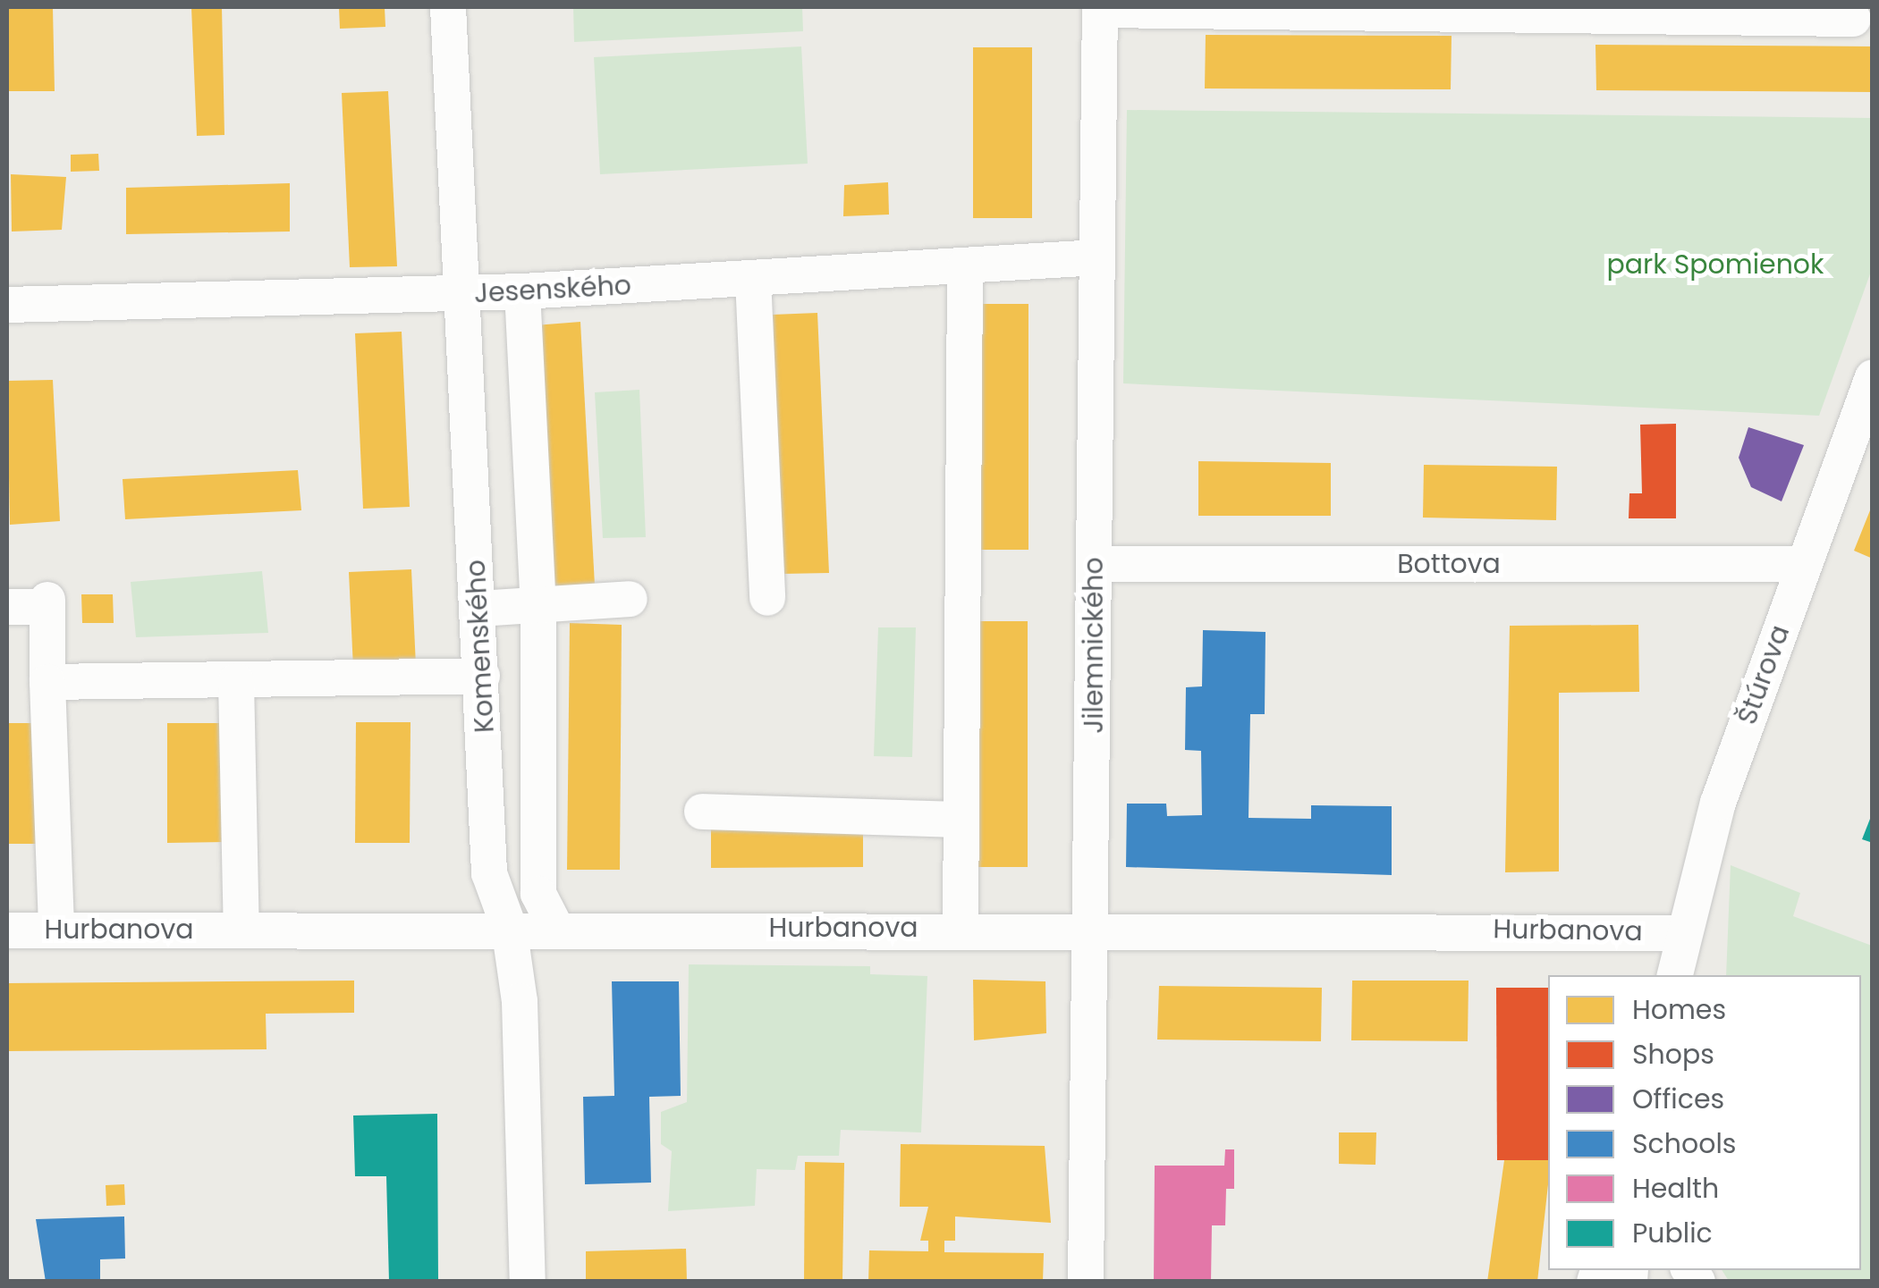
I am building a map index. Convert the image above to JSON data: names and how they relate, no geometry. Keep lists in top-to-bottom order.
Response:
{
  "streets": {
    "street": [
      "Jesenského",
      "Bottova",
      "Jilemnického",
      "Komenského",
      "Štúrova",
      "Hurbanova"
    ]
  },
  "crossings": [
    ["Jesenského", "Jilemnického"],
    ["Jesenského", "Komenského"],
    ["Bottova", "Jilemnického"],
    ["Bottova", "Štúrova"],
    ["Jilemnického", "Hurbanova"],
    ["Komenského", "Hurbanova"],
    ["Štúrova", "Hurbanova"]
  ],
  "parks": ["park Spomienok"],
  "legend": [
    "Homes",
    "Shops",
    "Offices",
    "Schools",
    "Health",
    "Public"
  ]
}
